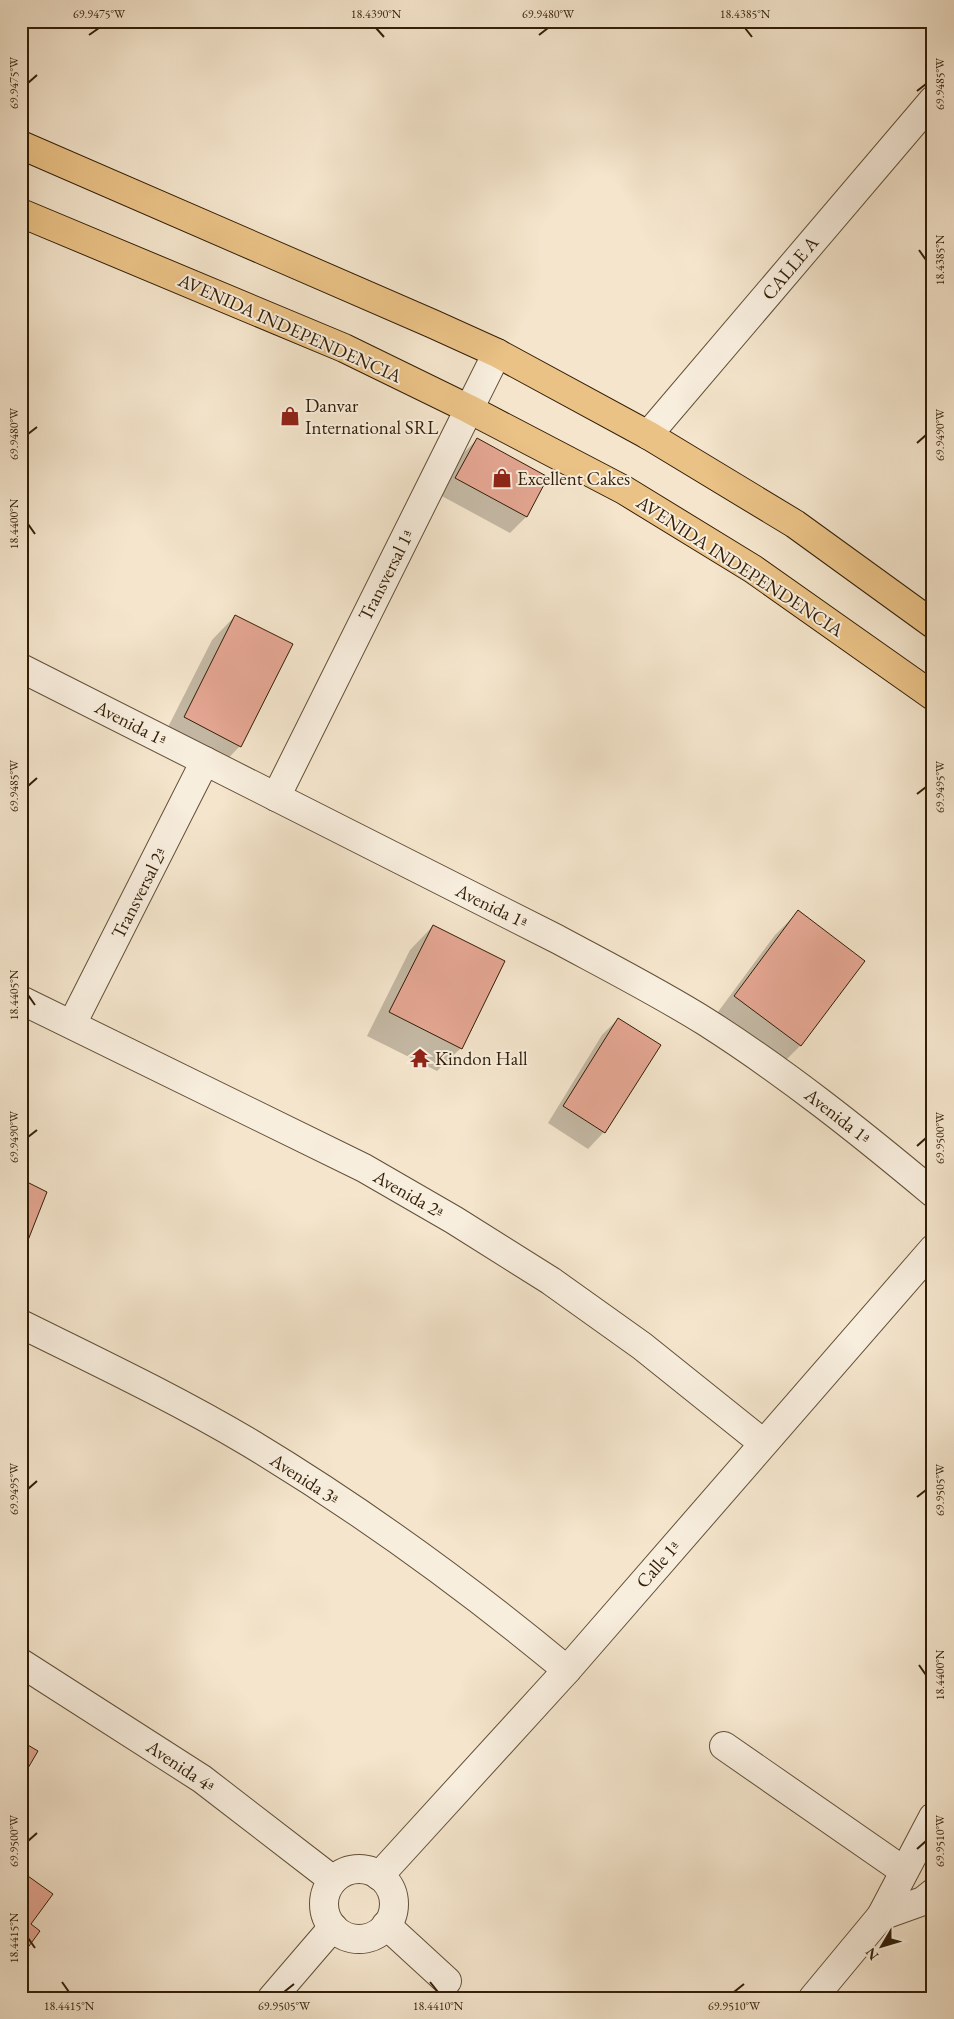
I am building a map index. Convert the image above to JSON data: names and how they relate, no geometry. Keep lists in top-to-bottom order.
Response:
{
  "streets": {
    "main road": ["AVENIDA INDEPENDENCIA"],
    "street": [
      "CALLE A",
      "Transversal 1ª",
      "Avenida 1ª",
      "Transversal 2ª",
      "Avenida 2ª",
      "Avenida 3ª",
      "Calle 1ª",
      "Avenida 4ª"
    ]
  },
  "crossings": [
    ["AVENIDA INDEPENDENCIA", "Transversal 1ª"],
    ["Transversal 1ª", "Avenida 1ª"],
    ["Avenida 1ª", "Transversal 2ª"],
    ["Transversal 2ª", "Avenida 2ª"],
    ["Avenida 2ª", "Calle 1ª"],
    ["Avenida 3ª", "Calle 1ª"],
    ["Calle 1ª", "Avenida 4ª"]
  ],
  "places": {
    "shop": ["Danvar International SRL", "Excellent Cakes"],
    "temple": ["Kindon Hall"]
  },
  "north": "bottom left",
  "coordinates": [
    "69.9475°W",
    "18.4390°N",
    "69.9480°W",
    "18.4385°N",
    "69.9485°W",
    "69.9490°W",
    "18.4400°N",
    "69.9495°W",
    "18.4405°N",
    "69.9500°W",
    "69.9505°W",
    "69.9510°W",
    "18.4415°N",
    "18.4410°N"
  ]
}
